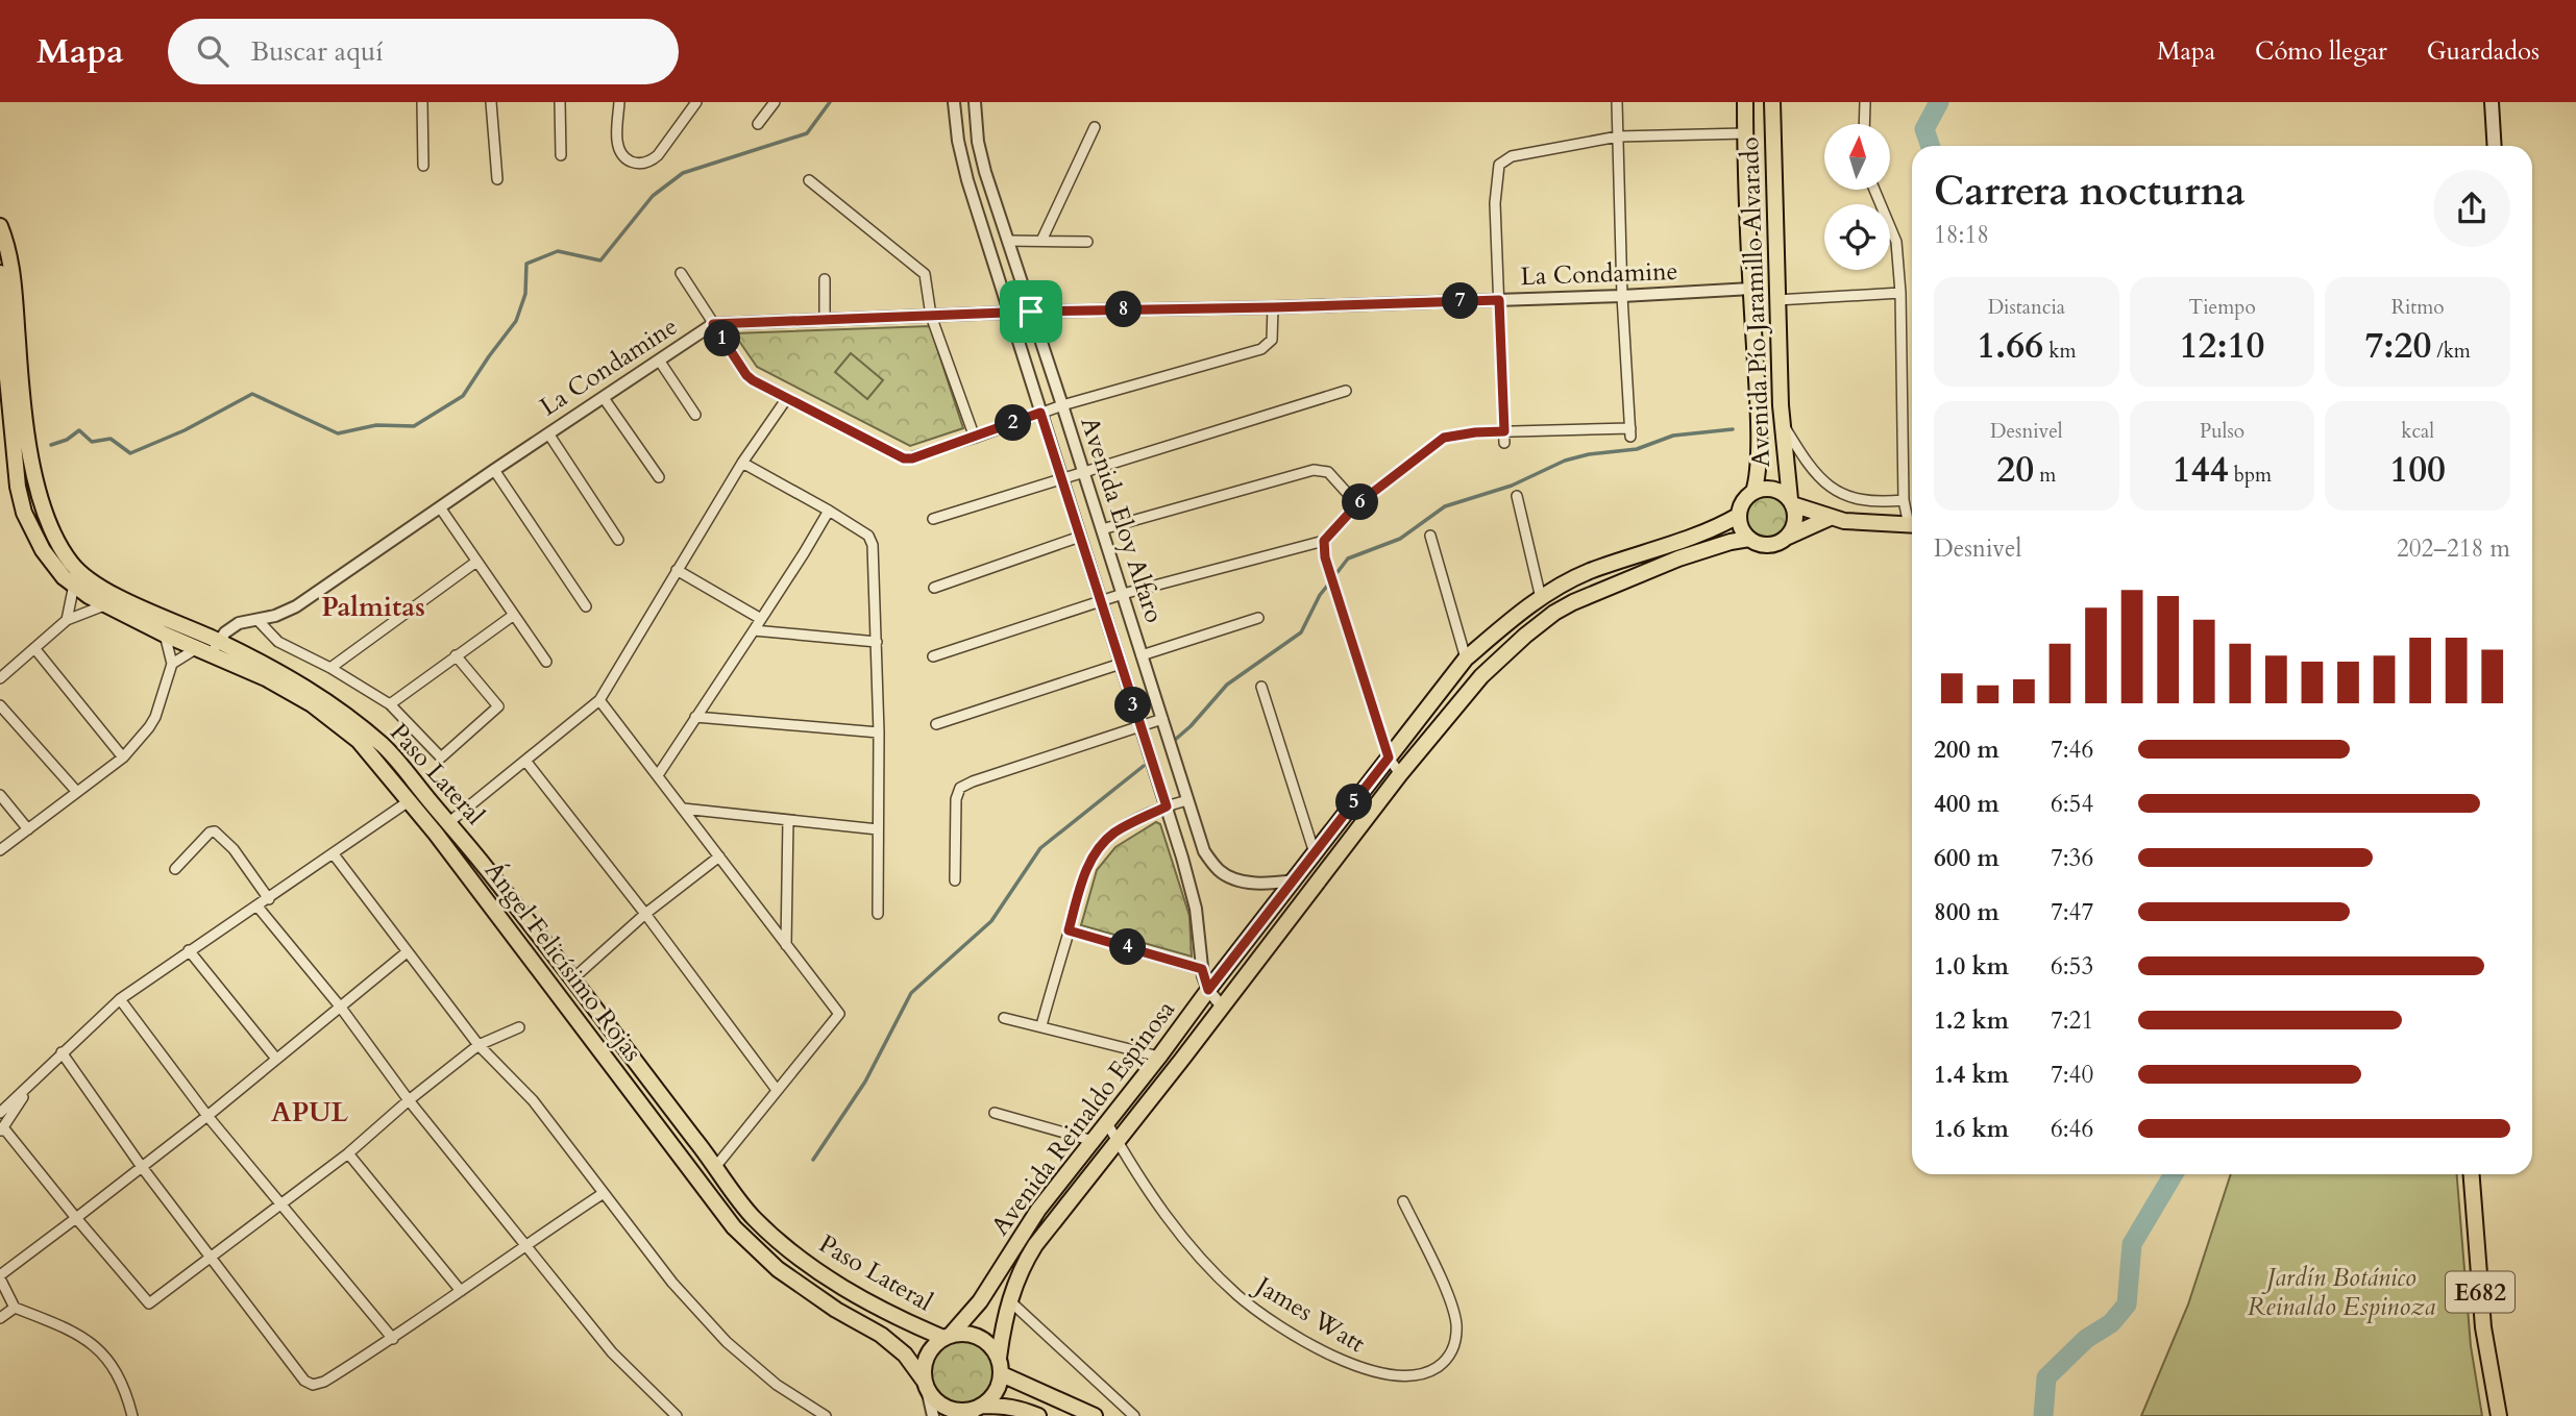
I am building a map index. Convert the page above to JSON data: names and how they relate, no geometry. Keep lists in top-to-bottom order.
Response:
{
  "streets": {
    "main road": [
      "Avenida Pío Jaramillo Alvarado",
      "Paso Lateral",
      "Ángel Felicísimo Rojas",
      "Avenida Reinaldo Espinosa",
      "E682"
    ],
    "street": ["La Condamine", "Avenida Eloy Alfaro", "James Watt"]
  },
  "crossings": [
    ["La Condamine", "Avenida Pío Jaramillo Alvarado"],
    ["La Condamine", "Avenida Eloy Alfaro"],
    ["La Condamine", "Paso Lateral"],
    ["La Condamine", "Ángel Felicísimo Rojas"],
    ["Avenida Pío Jaramillo Alvarado", "Avenida Reinaldo Espinosa"],
    ["Avenida Eloy Alfaro", "Avenida Reinaldo Espinosa"],
    ["Paso Lateral", "Ángel Felicísimo Rojas"],
    ["Paso Lateral", "Avenida Reinaldo Espinosa"],
    ["Ángel Felicísimo Rojas", "Avenida Reinaldo Espinosa"],
    ["Avenida Reinaldo Espinosa", "James Watt"]
  ],
  "districts": ["Palmitas", "APUL"],
  "parks": ["Jardín Botánico Reinaldo Espinoza"],
  "north": "top",
  "page": {
    "header": "Mapa",
    "search": "Buscar aquí",
    "nav": ["Mapa", "Cómo llegar", "Guardados"],
    "heading": ["Carrera nocturna", "18:18"],
    "stats": [
      ["Distancia", "1.66 km"],
      ["Tiempo", "12:10"],
      ["Ritmo", "7:20 /km"],
      ["Desnivel", "20 m"],
      ["Pulso", "144 bpm"],
      ["kcal", "100"]
    ],
    "pins": [
      "7",
      "8",
      "1",
      "2",
      "6",
      "3",
      "5",
      "4"
    ],
    "chart": ["Desnivel", "202–218 m"],
    "list": [
      {
        "name": "200 m",
        "note": "7:46"
      },
      {
        "name": "400 m",
        "note": "6:54"
      },
      {
        "name": "600 m",
        "note": "7:36"
      },
      {
        "name": "800 m",
        "note": "7:47"
      },
      {
        "name": "1.0 km",
        "note": "6:53"
      },
      {
        "name": "1.2 km",
        "note": "7:21"
      },
      {
        "name": "1.4 km",
        "note": "7:40"
      },
      {
        "name": "1.6 km",
        "note": "6:46"
      }
    ]
  }
}
